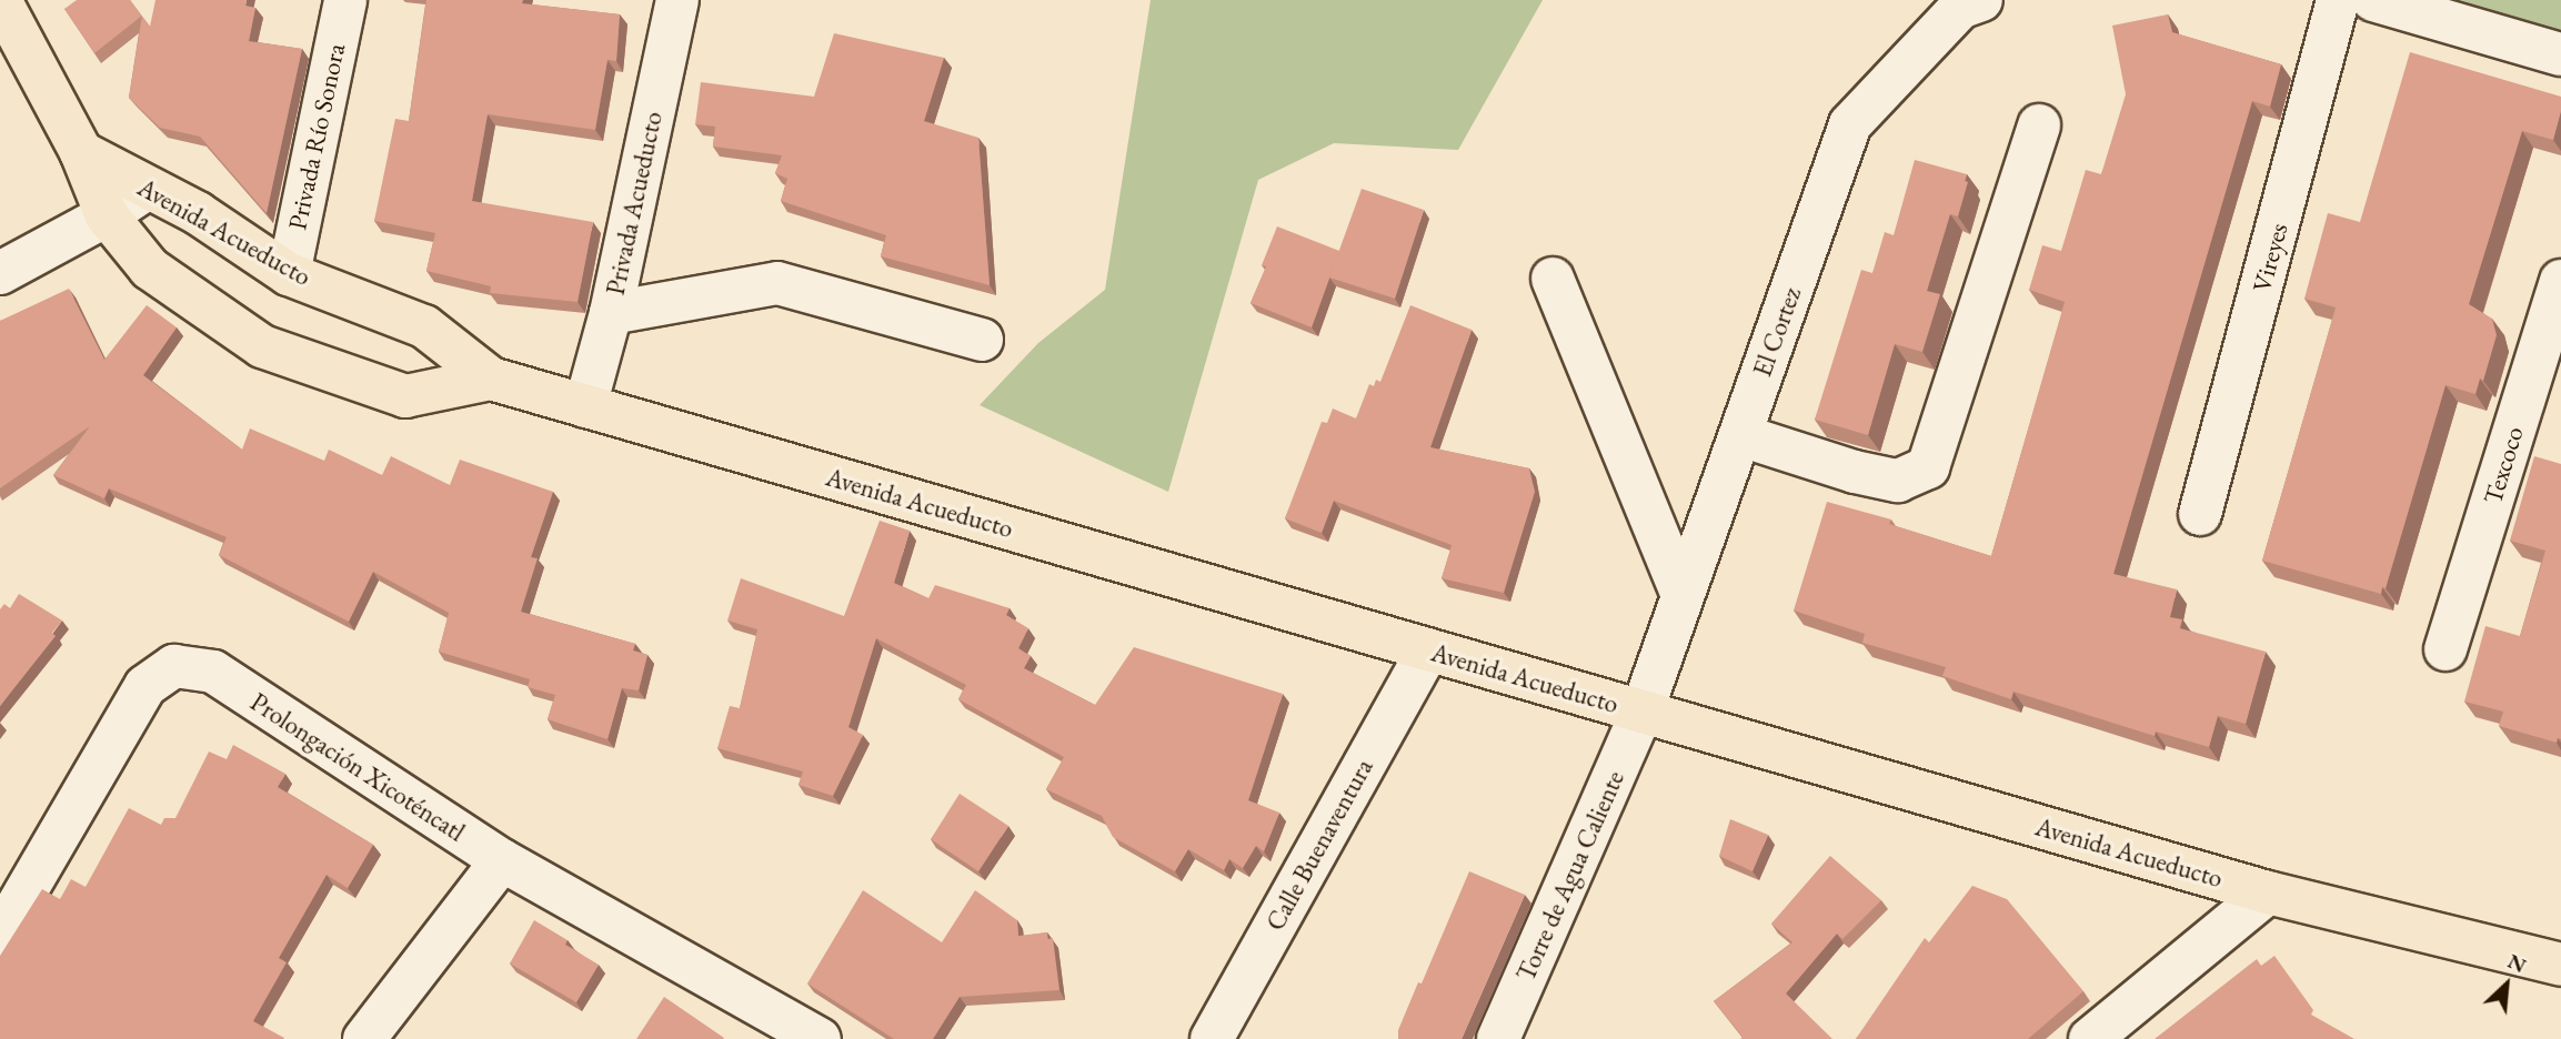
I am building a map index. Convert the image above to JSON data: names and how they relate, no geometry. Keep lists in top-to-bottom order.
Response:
{
  "streets": {
    "main road": ["Avenida Acueducto"],
    "street": [
      "Privada Río Sonora",
      "Privada Acueducto",
      "Vireyes",
      "El Cortez",
      "Texcoco",
      "Prolongación Xicoténcatl",
      "Calle Buenaventura",
      "Torre de Agua Caliente"
    ]
  },
  "crossings": [
    ["Privada Río Sonora", "Avenida Acueducto"],
    ["Privada Acueducto", "Avenida Acueducto"],
    ["Avenida Acueducto", "El Cortez"],
    ["Avenida Acueducto", "Calle Buenaventura"],
    ["Avenida Acueducto", "Torre de Agua Caliente"],
    ["El Cortez", "Torre de Agua Caliente"]
  ],
  "north": "top right"
}
